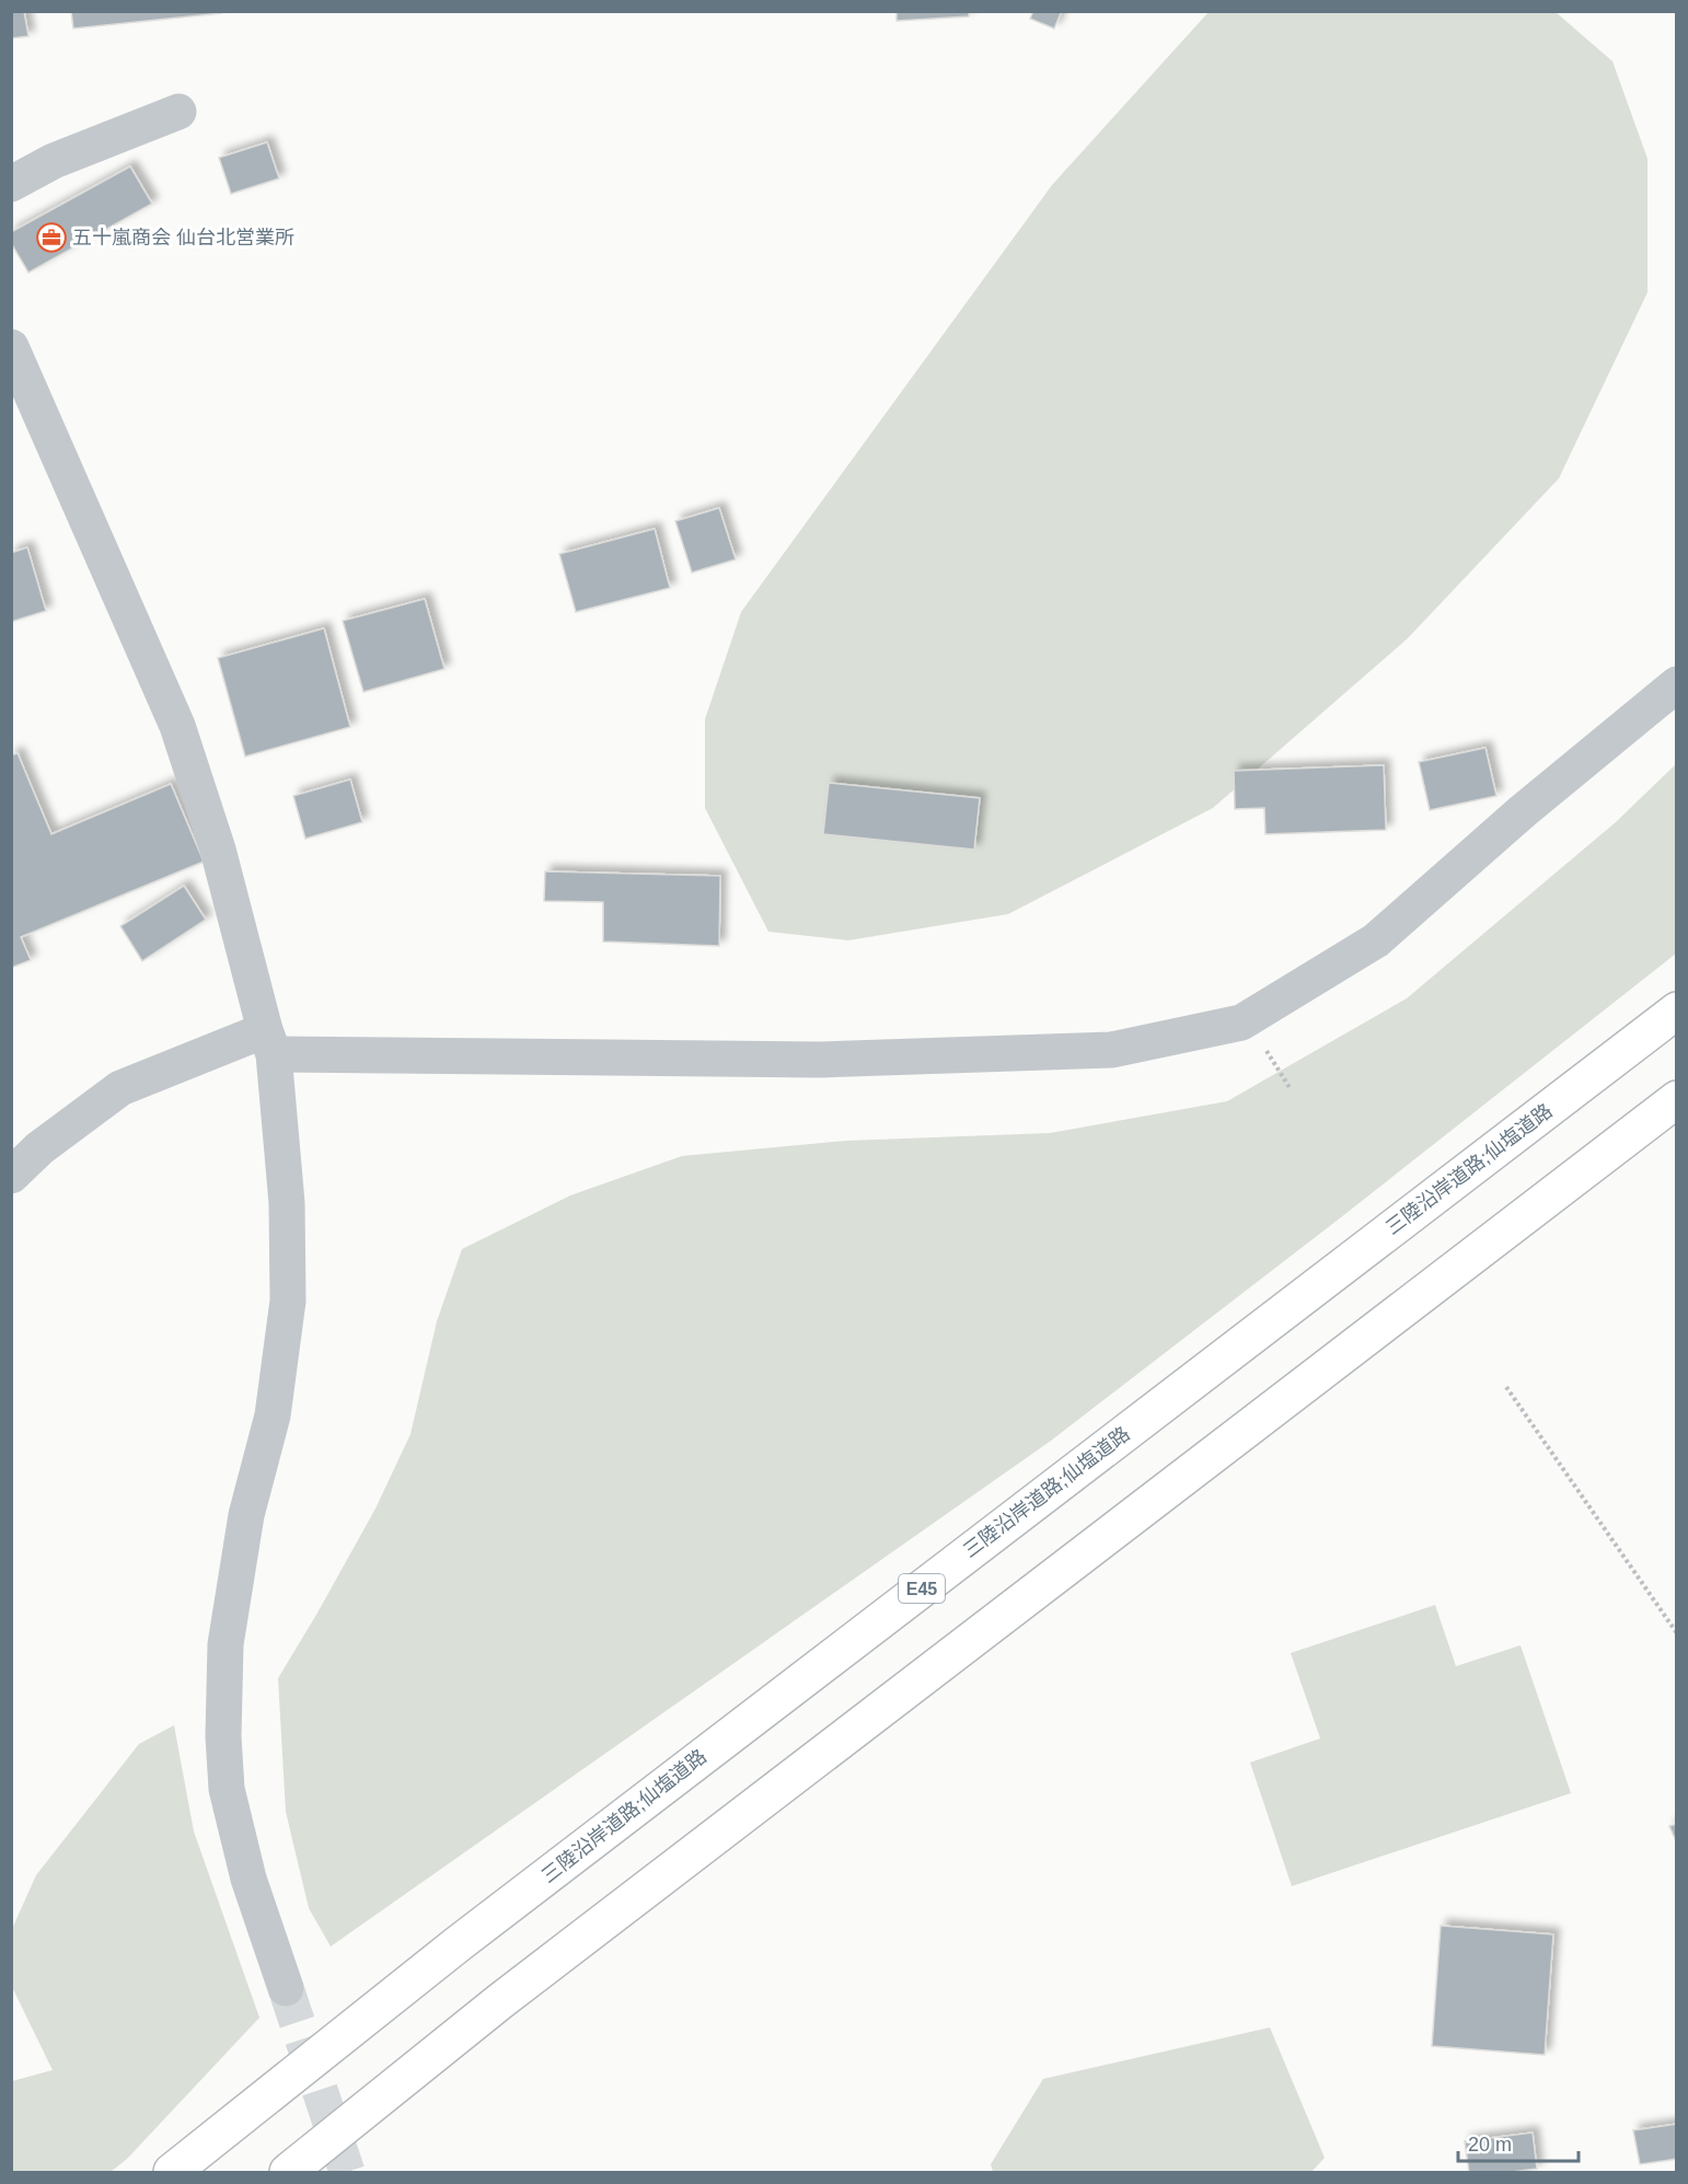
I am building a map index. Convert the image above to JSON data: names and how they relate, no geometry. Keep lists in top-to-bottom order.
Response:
{
  "streets": {
    "highway": ["三陸沿岸道路;仙塩道路", "E45"]
  },
  "places": {
    "office": ["五十嵐商会 仙台北営業所"]
  },
  "scale_bar": "20 m"
}
